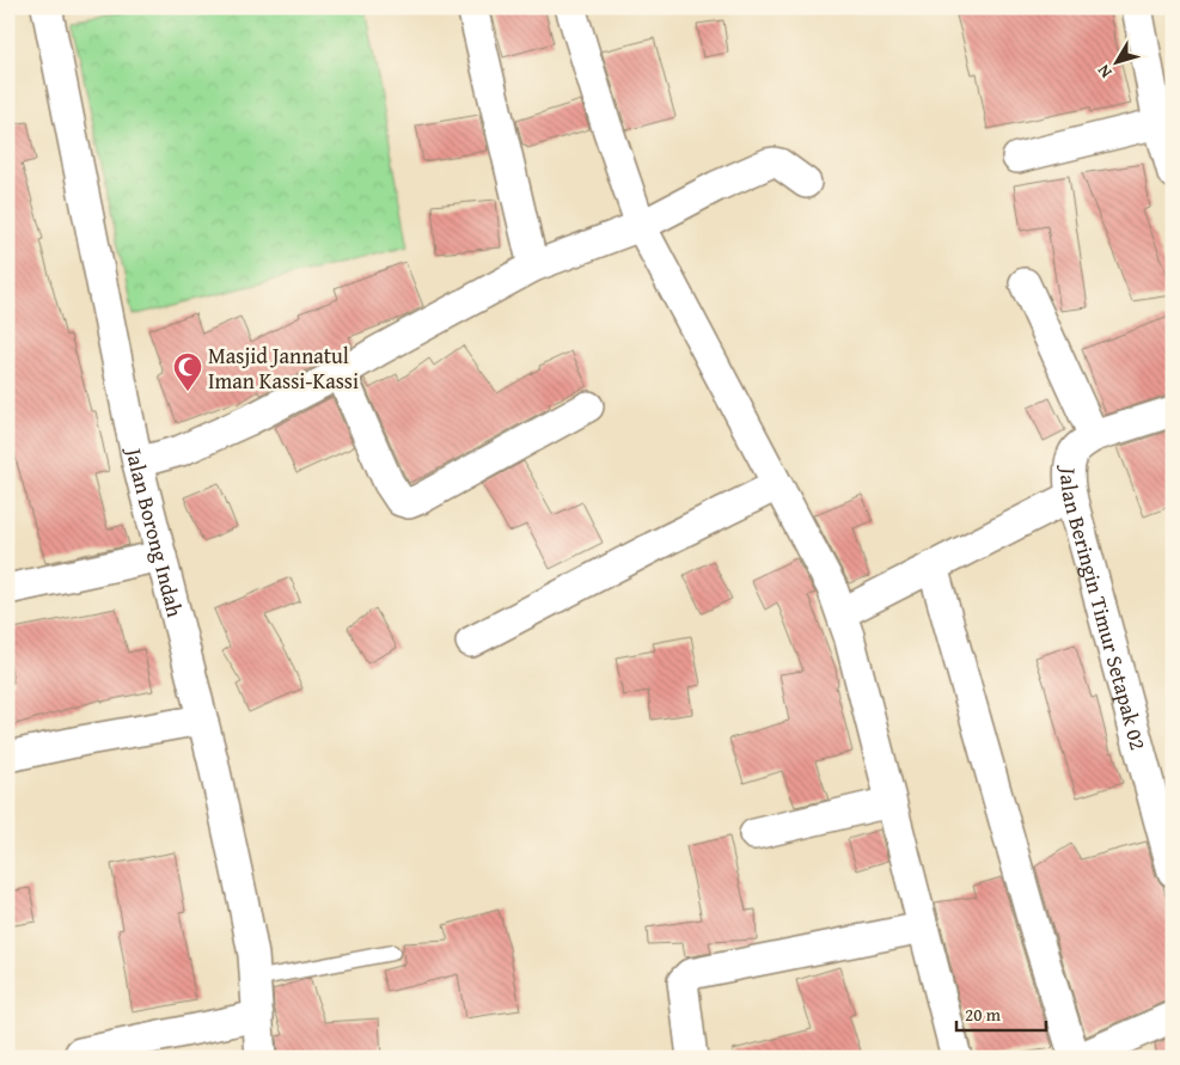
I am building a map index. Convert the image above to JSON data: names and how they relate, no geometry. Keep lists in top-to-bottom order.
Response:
{
  "streets": {
    "street": ["Jalan Borong Indah", "Jalan Beringin Timur Setapak 02"]
  },
  "places": {
    "mosque": ["Masjid Jannatul Iman Kassi-Kassi"]
  },
  "scale_bar": "20 m",
  "north": "bottom left"
}
